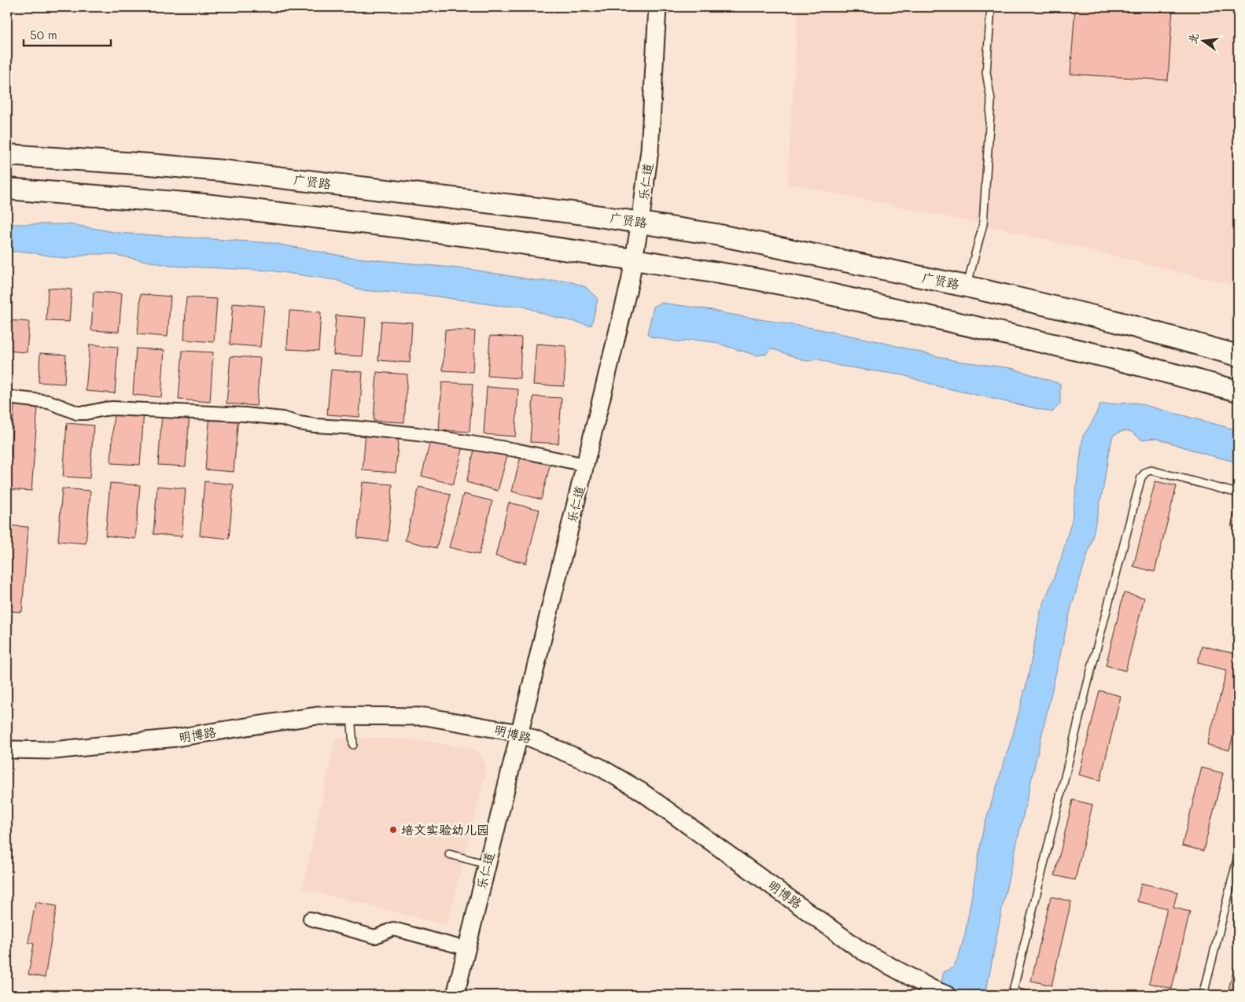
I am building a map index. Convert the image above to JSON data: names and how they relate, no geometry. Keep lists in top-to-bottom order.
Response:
{
  "streets": {
    "main road": ["广贤路"],
    "street": ["乐仁道", "明博路"]
  },
  "crossings": [
    ["广贤路", "乐仁道"],
    ["乐仁道", "明博路"]
  ],
  "places": ["培文实验幼儿园"],
  "scale_bar": "50 m",
  "north": "left"
}
